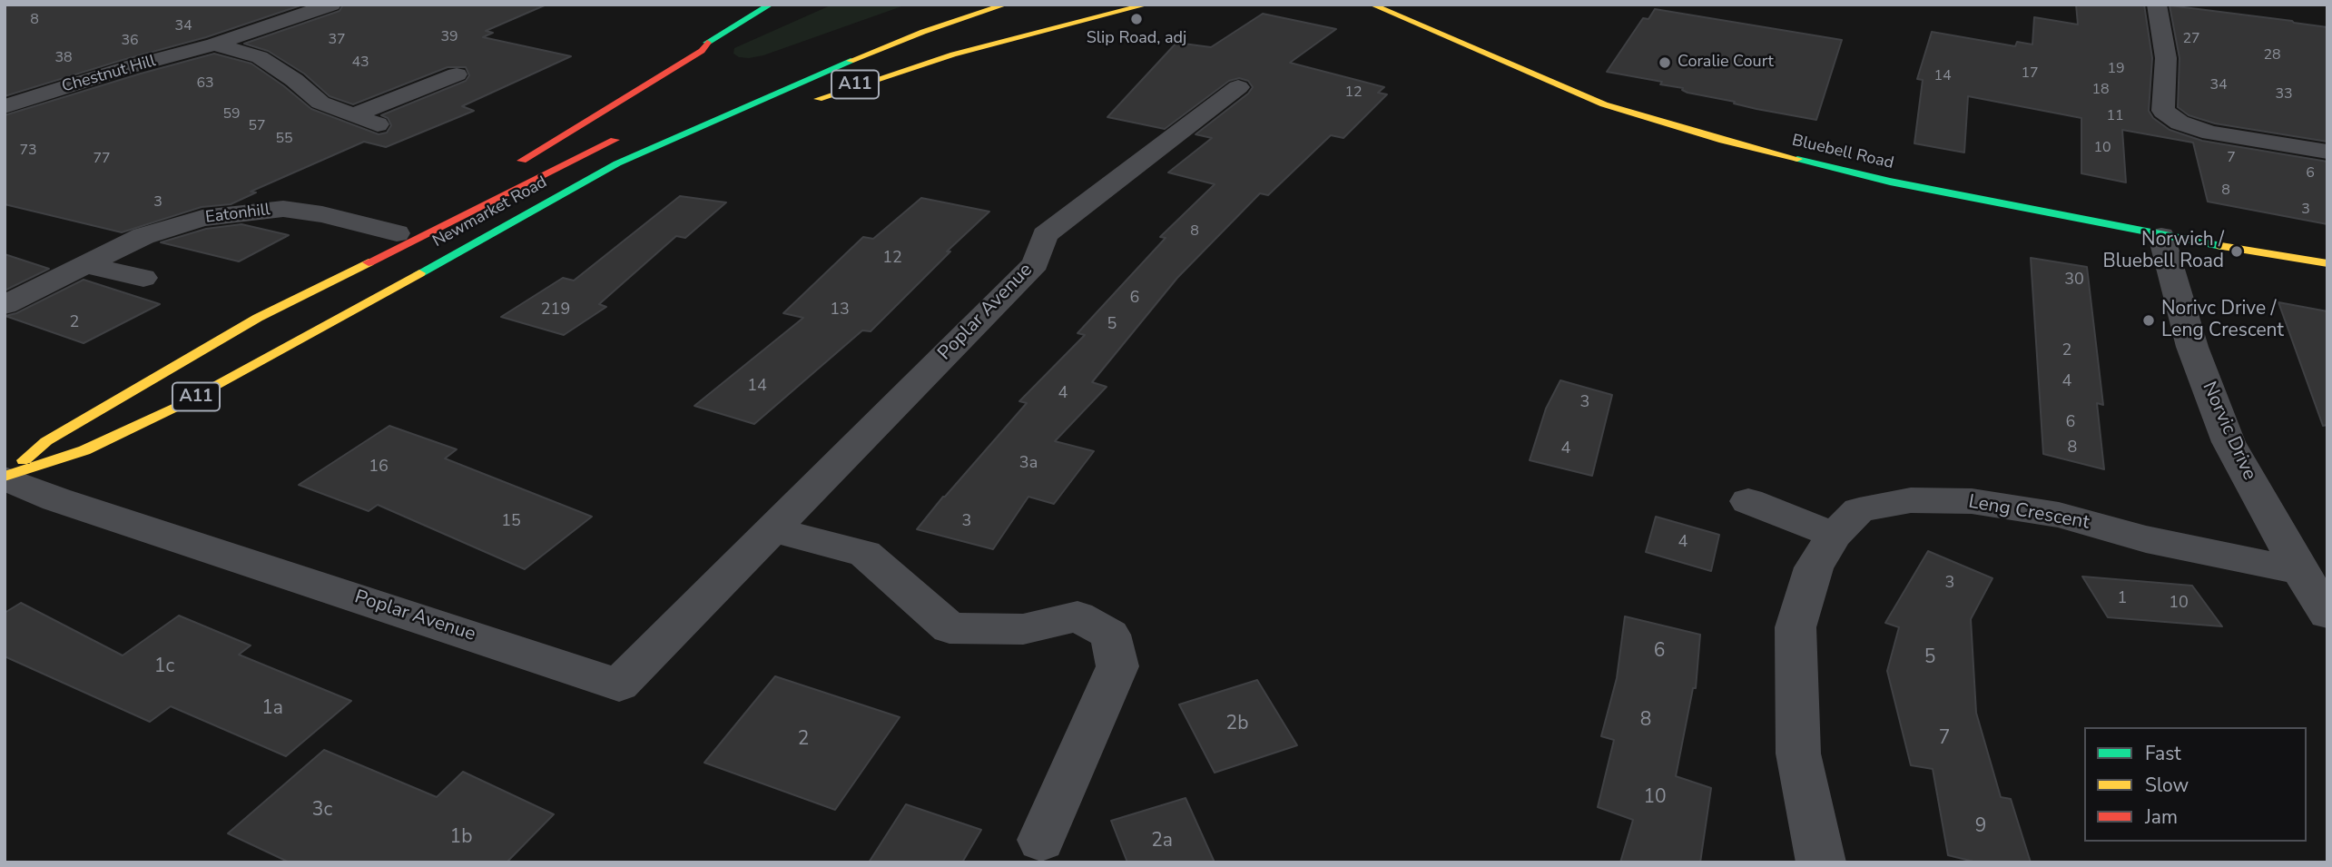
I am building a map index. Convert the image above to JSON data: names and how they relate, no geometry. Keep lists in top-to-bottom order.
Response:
{
  "streets": {
    "main road": ["A11", "Bluebell Road", "Newmarket Road"],
    "street": [
      "Chestnut Hill",
      "Eatonhill",
      "Poplar Avenue",
      "Norvic Drive",
      "Leng Crescent"
    ]
  },
  "crossings": [
    ["A11", "Newmarket Road"],
    ["Bluebell Road", "Norvic Drive"],
    ["Newmarket Road", "Poplar Avenue"],
    ["Norvic Drive", "Leng Crescent"]
  ],
  "places": [
    "Slip Road, adj",
    "Coralie Court",
    "Norwich / Bluebell Road",
    "Norivc Drive / Leng Crescent"
  ],
  "house_numbers": [
    "8",
    "34",
    "39",
    "27",
    "37",
    "36",
    "28",
    "38",
    "43",
    "19",
    "17",
    "14",
    "63",
    "34",
    "18",
    "12",
    "33",
    "59",
    "11",
    "57",
    "55",
    "10",
    "73",
    "7",
    "77",
    "6",
    "8",
    "3",
    "3",
    "8",
    "12",
    "30",
    "6",
    "219",
    "13",
    "2",
    "5",
    "2",
    "4",
    "14",
    "4",
    "3",
    "6",
    "8",
    "4",
    "3a",
    "16",
    "15",
    "3",
    "4",
    "3",
    "1",
    "10",
    "6",
    "5",
    "1c",
    "1a",
    "8",
    "2b",
    "7",
    "2",
    "10",
    "3c",
    "9",
    "1b",
    "2a"
  ],
  "legend": ["Fast", "Slow", "Jam"]
}
